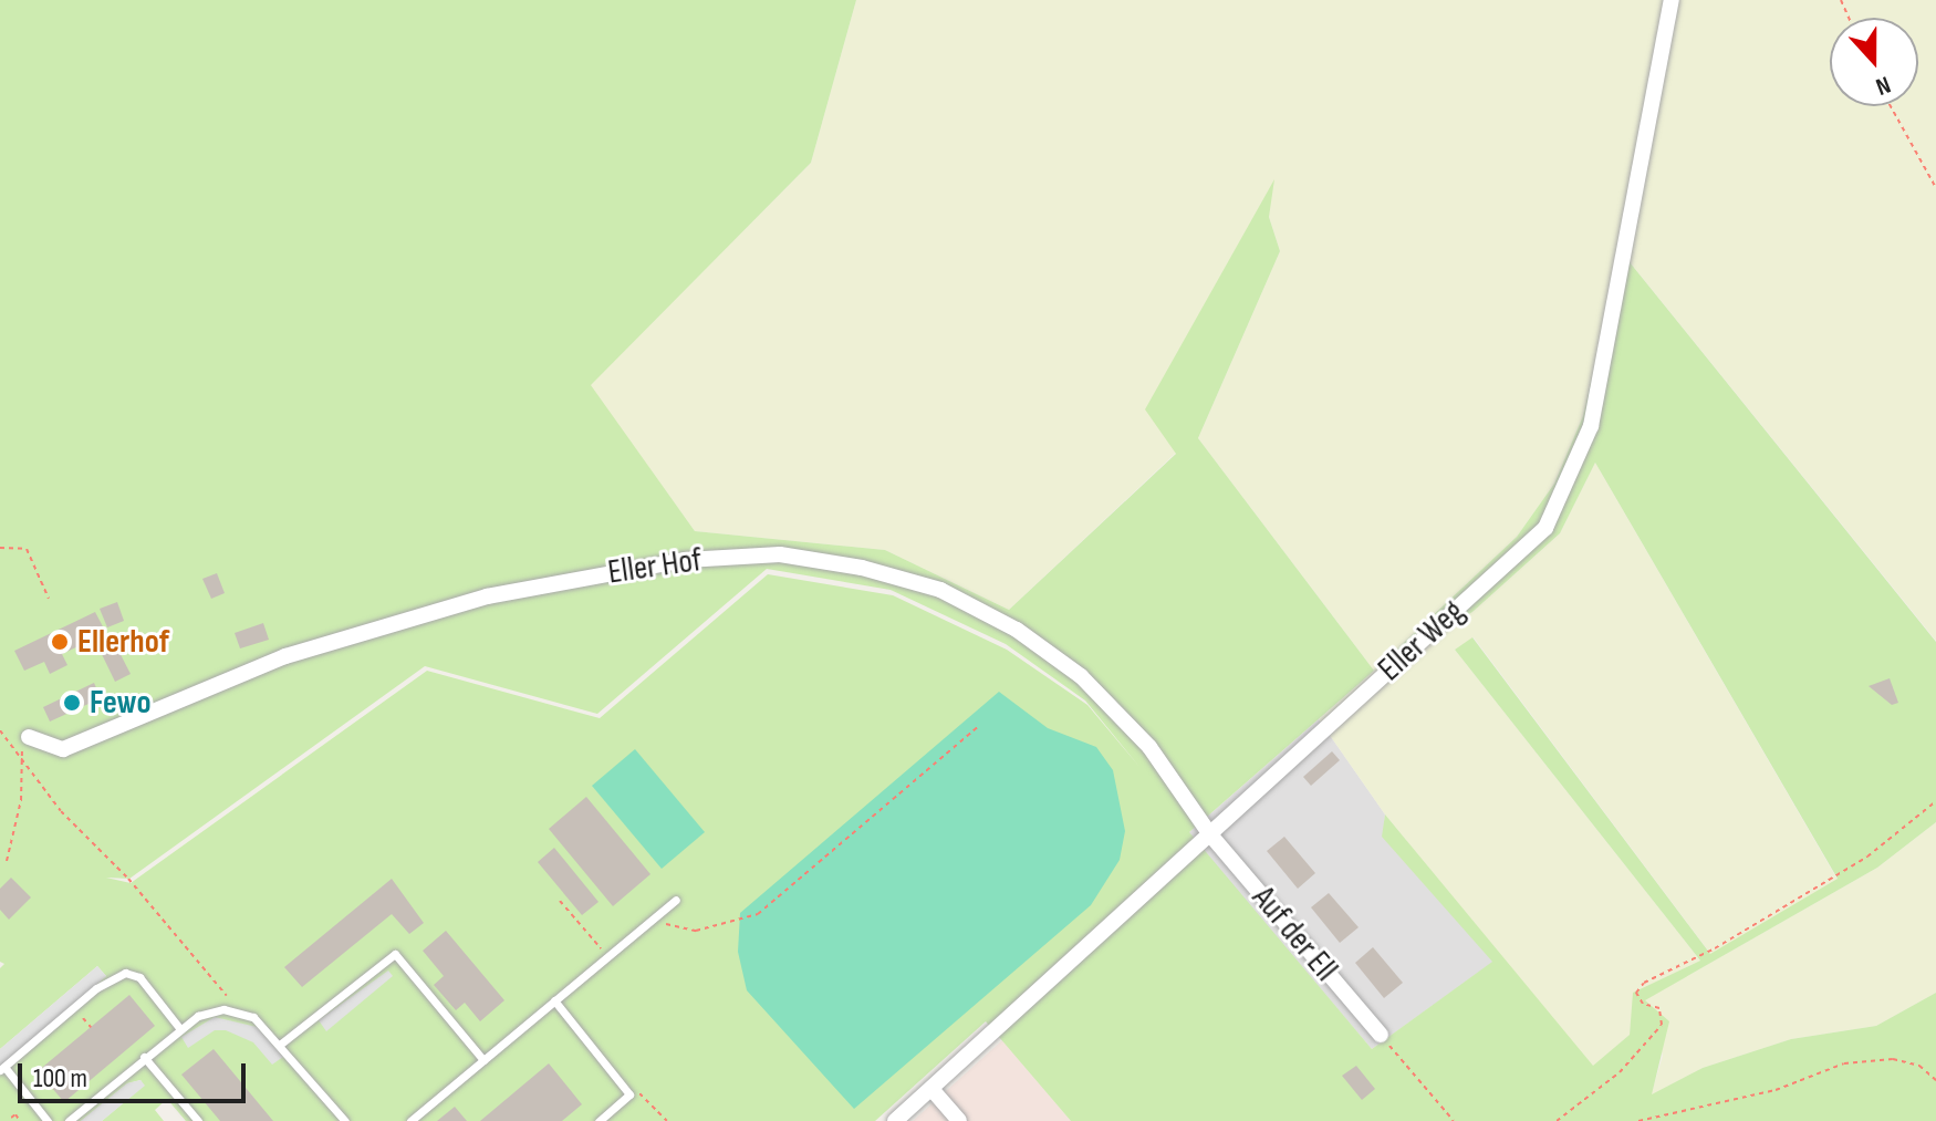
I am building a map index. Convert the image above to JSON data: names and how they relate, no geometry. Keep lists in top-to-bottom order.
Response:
{
  "streets": {
    "street": ["Eller Hof", "Eller Weg", "Auf der Ell"]
  },
  "crossings": [
    ["Eller Hof", "Eller Weg"],
    ["Eller Hof", "Auf der Ell"],
    ["Eller Weg", "Auf der Ell"]
  ],
  "places": ["Ellerhof", "Fewo"],
  "scale_bar": "100 m",
  "north": "bottom"
}
